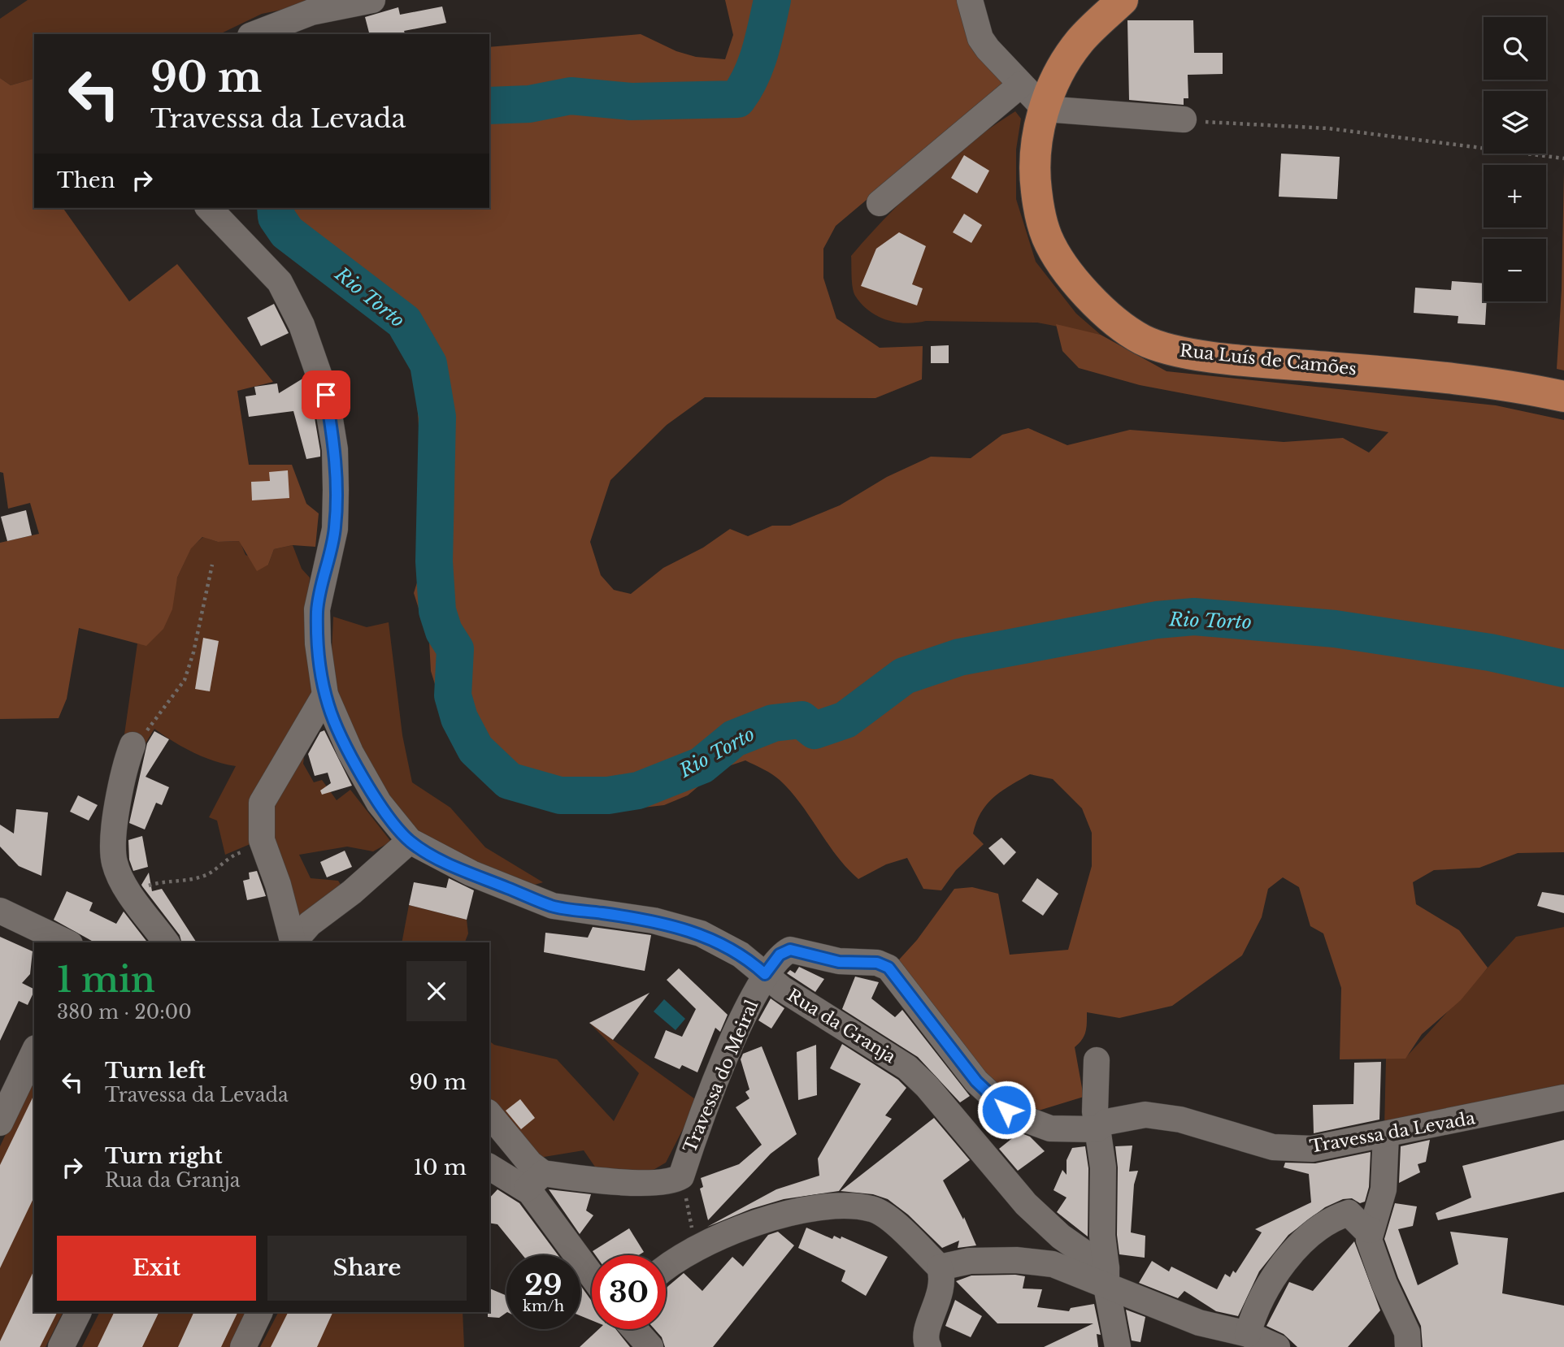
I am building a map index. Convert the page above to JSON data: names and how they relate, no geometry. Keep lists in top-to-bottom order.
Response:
{
  "streets": {
    "main road": ["Rua Luís de Camões"],
    "street": ["Rua da Granja", "Travessa do Meiral", "Travessa da Levada"]
  },
  "crossings": [
    ["Rua da Granja", "Travessa do Meiral"],
    ["Rua da Granja", "Travessa da Levada"],
    ["Travessa do Meiral", "Travessa da Levada"]
  ],
  "water": ["Rio Torto"],
  "page": {
    "map_buttons": ["+", "−"],
    "turn": ["90 m", "Travessa da Levada"],
    "then": "Then",
    "heading": ["1 min", "380 m · 20:00"],
    "list": [
      {
        "name": "Turn left",
        "note": "Travessa da Levada",
        "value": "90 m"
      },
      {
        "name": "Turn right",
        "note": "Rua da Granja",
        "value": "10 m"
      }
    ],
    "buttons": ["Exit", "Share"],
    "speed": "29 km/h",
    "limit": "30"
  }
}
